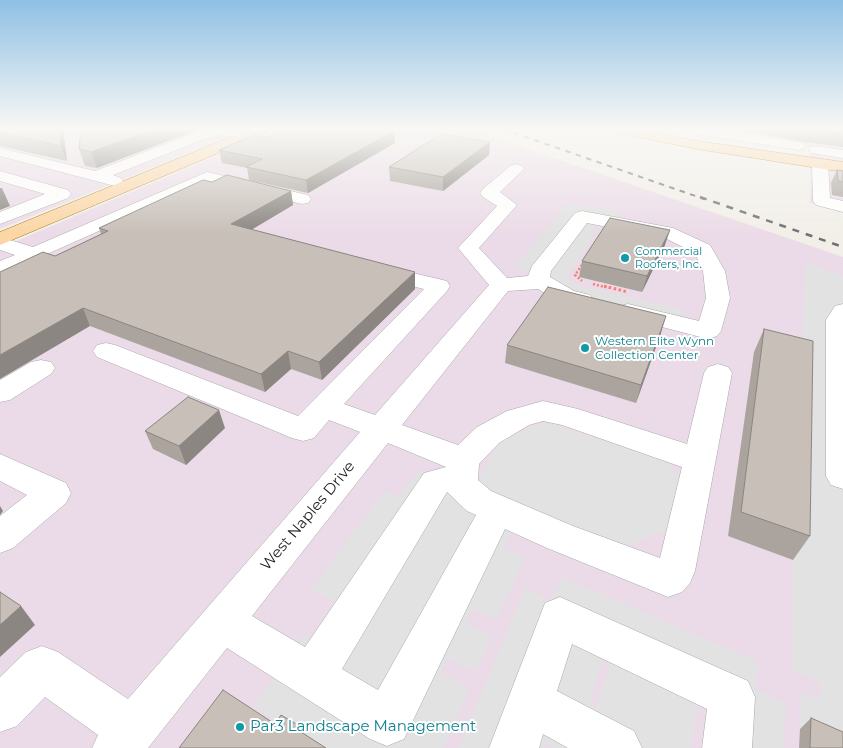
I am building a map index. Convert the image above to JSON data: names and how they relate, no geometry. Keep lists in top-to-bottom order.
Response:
{
  "streets": {
    "street": ["West Naples Drive"]
  },
  "places": ["Commercial Roofers, Inc.", "Western Elite Wynn Collection Center", "Par3 Landscape Management"]
}
